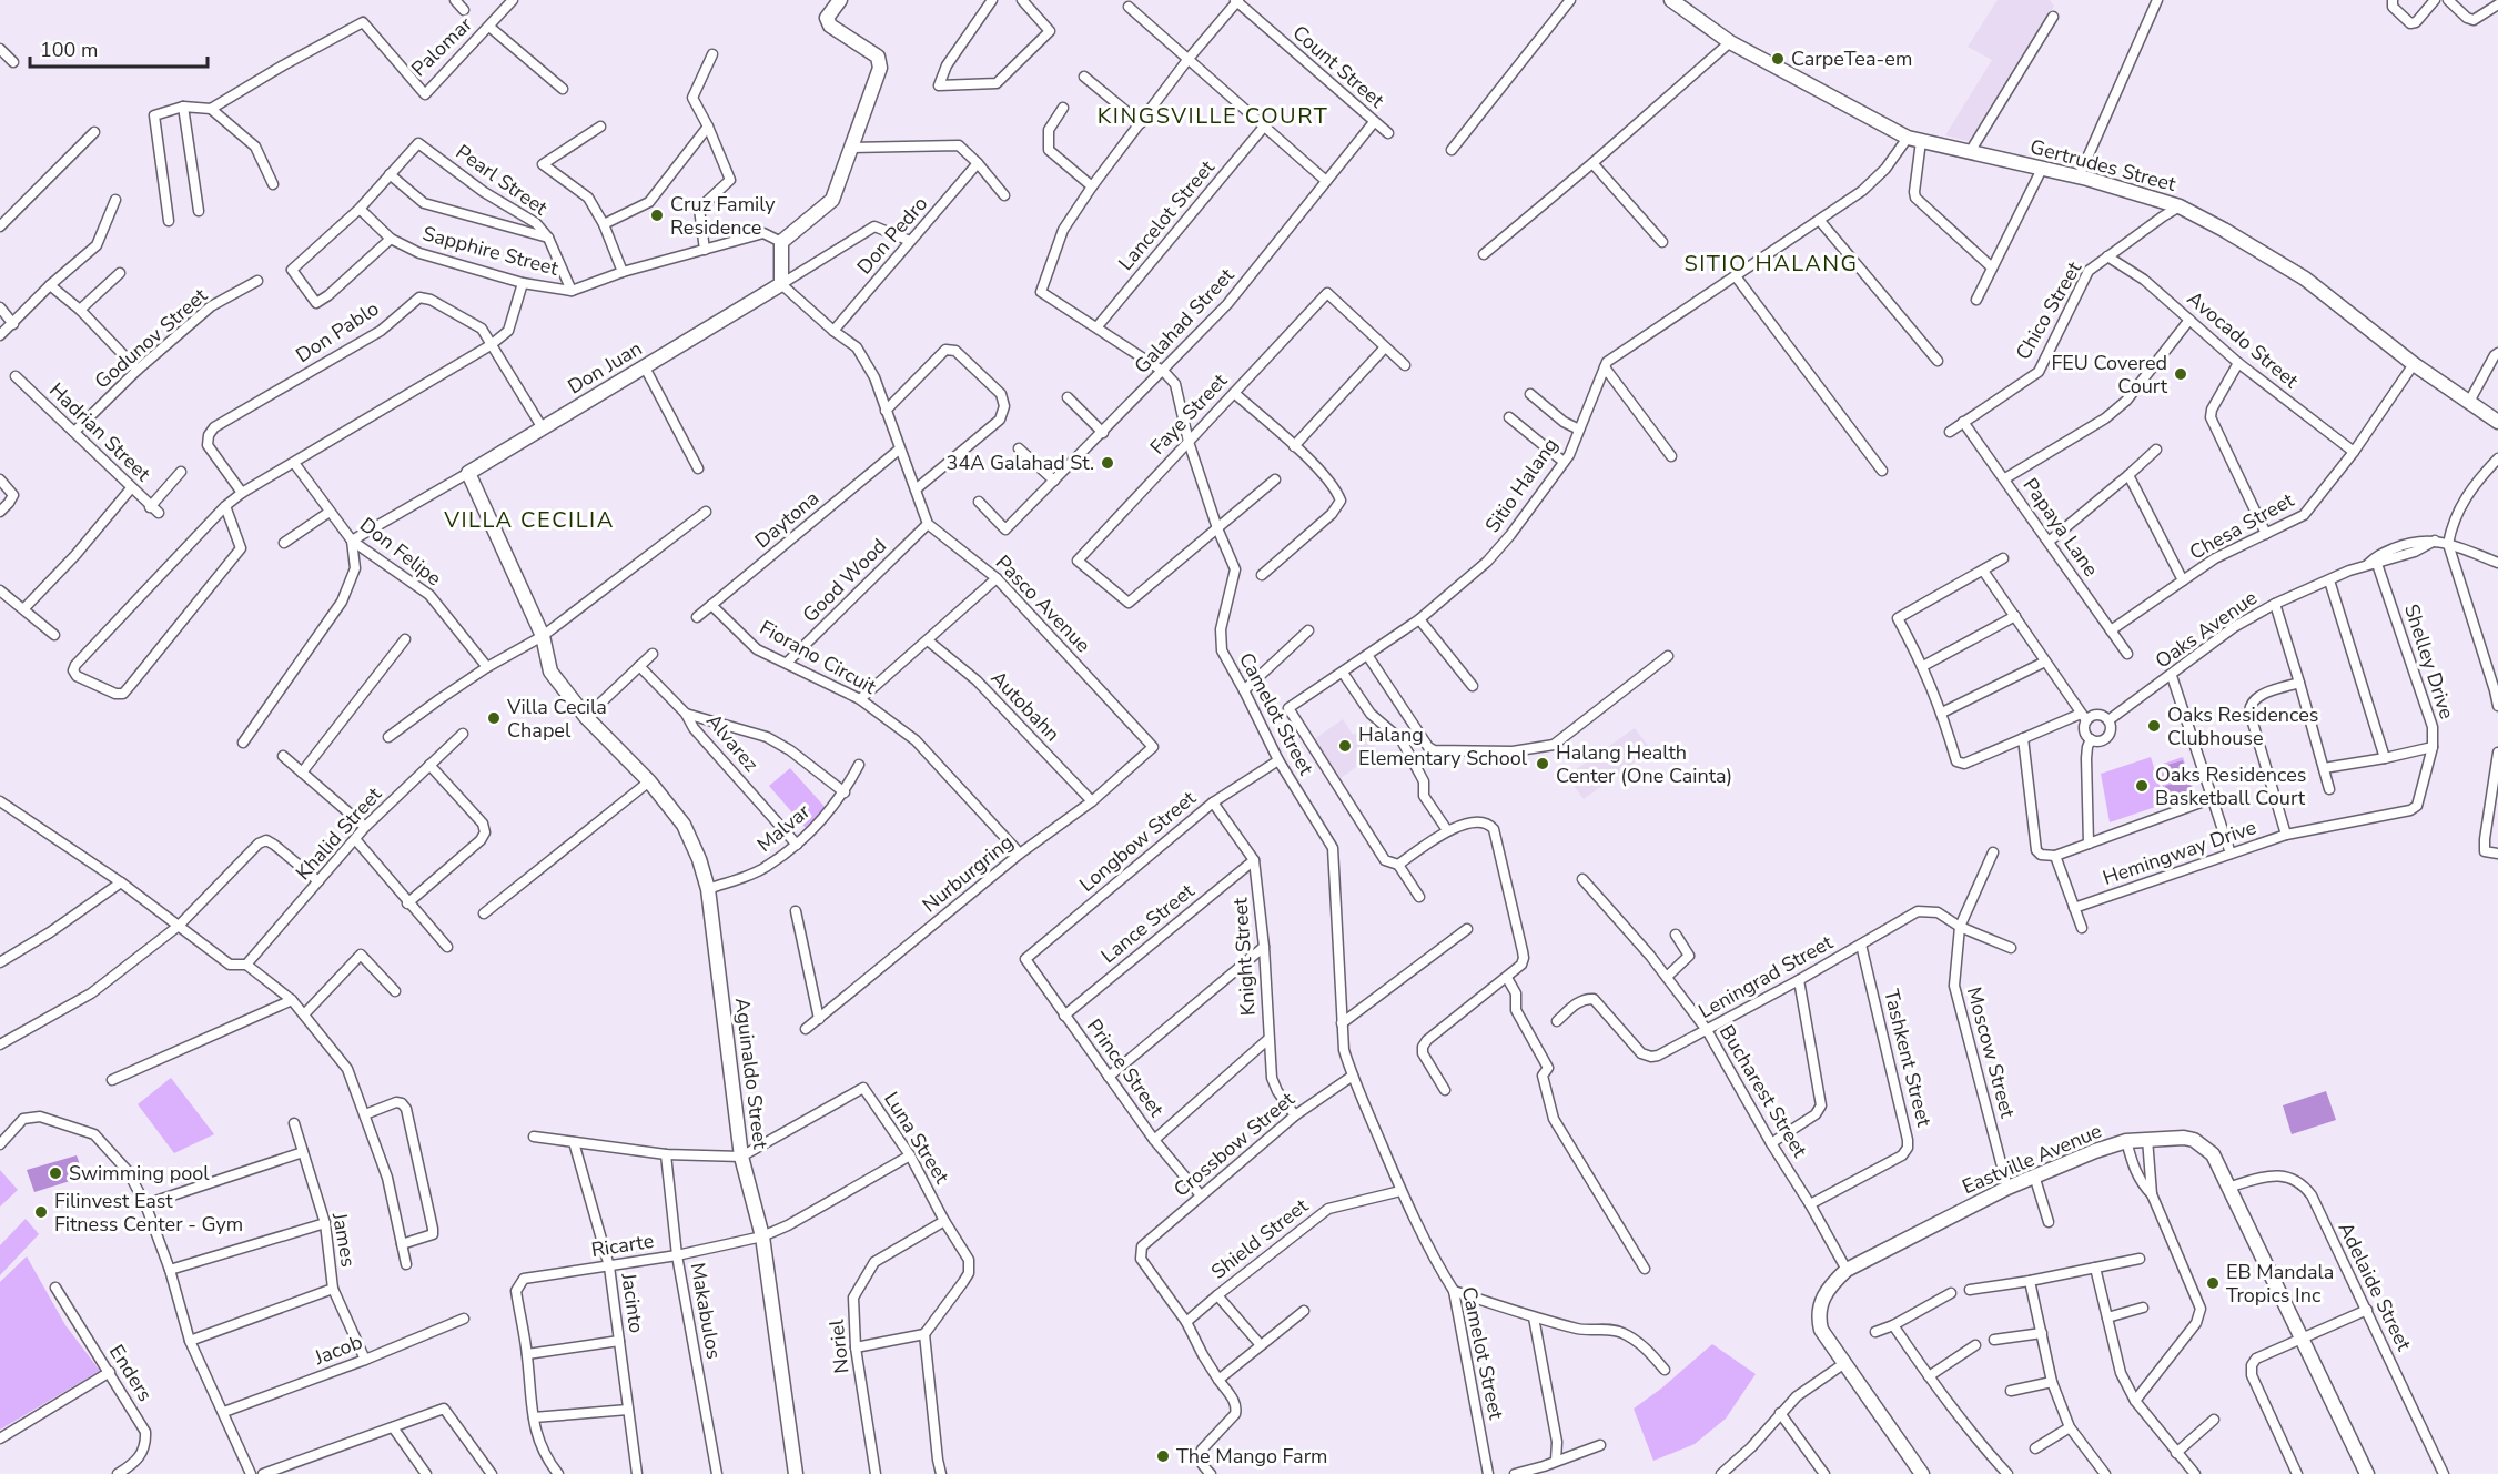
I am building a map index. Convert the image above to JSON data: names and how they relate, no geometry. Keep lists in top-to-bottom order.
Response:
{
  "streets": {
    "street": [
      "Palomar",
      "Count Street",
      "Gertrudes Street",
      "Pearl Street",
      "Lancelot Street",
      "Don Pedro",
      "Sapphire Street",
      "Chico Street",
      "Galahad Street",
      "Don Pablo",
      "Godunov Street",
      "Avocado Street",
      "Don Juan",
      "Faye Street",
      "Hadrian Street",
      "Sitio Halang",
      "Daytona",
      "Chesa Street",
      "Papaya Lane",
      "Don Felipe",
      "Good Wood",
      "Pasco Avenue",
      "Oaks Avenue",
      "Fiorano Circuit",
      "Shelley Drive",
      "Autobahn",
      "Camelot Street",
      "Alvarez",
      "Malvar",
      "Khalid Street",
      "Longbow Street",
      "Hemingway Drive",
      "Nurburgring",
      "Lance Street",
      "Knight Street",
      "Leningrad Street",
      "Moscow Street",
      "Tashkent Street",
      "Prince Street",
      "Aguinaldo Street",
      "Bucharest Street",
      "Luna Street",
      "Crossbow Street",
      "Eastville Avenue",
      "Shield Street",
      "James",
      "Ricarte",
      "Adelaide Street",
      "Jacinto",
      "Makabulos",
      "Noriel",
      "Jacob",
      "Enders"
    ]
  },
  "crossings": [
    ["Count Street", "Galahad Street"],
    ["Count Street", "Camelot Street"],
    ["Gertrudes Street", "Chico Street"],
    ["Gertrudes Street", "Sitio Halang"],
    ["Gertrudes Street", "Chesa Street"],
    ["Pearl Street", "Sapphire Street"],
    ["Lancelot Street", "Camelot Street"],
    ["Chico Street", "Avocado Street"],
    ["Chico Street", "Papaya Lane"],
    ["Galahad Street", "Camelot Street"],
    ["Don Pablo", "Don Juan"],
    ["Godunov Street", "Hadrian Street"],
    ["Avocado Street", "Chesa Street"],
    ["Don Juan", "Don Felipe"],
    ["Don Juan", "Aguinaldo Street"],
    ["Faye Street", "Camelot Street"],
    ["Daytona", "Fiorano Circuit"],
    ["Chesa Street", "Papaya Lane"],
    ["Good Wood", "Pasco Avenue"],
    ["Good Wood", "Fiorano Circuit"],
    ["Pasco Avenue", "Nurburgring"],
    ["Oaks Avenue", "Shelley Drive"],
    ["Fiorano Circuit", "Nurburgring"],
    ["Shelley Drive", "Hemingway Drive"],
    ["Autobahn", "Nurburgring"],
    ["Camelot Street", "Longbow Street"],
    ["Camelot Street", "Crossbow Street"],
    ["Camelot Street", "Shield Street"],
    ["Alvarez", "Malvar"],
    ["Malvar", "Aguinaldo Street"],
    ["Longbow Street", "Knight Street"],
    ["Longbow Street", "Prince Street"],
    ["Lance Street", "Knight Street"],
    ["Lance Street", "Prince Street"],
    ["Knight Street", "Crossbow Street"],
    ["Leningrad Street", "Moscow Street"],
    ["Leningrad Street", "Tashkent Street"],
    ["Leningrad Street", "Bucharest Street"],
    ["Moscow Street", "Eastville Avenue"],
    ["Tashkent Street", "Bucharest Street"],
    ["Prince Street", "Crossbow Street"],
    ["Aguinaldo Street", "Luna Street"],
    ["Aguinaldo Street", "Ricarte"],
    ["Bucharest Street", "Eastville Avenue"],
    ["Luna Street", "Ricarte"],
    ["Luna Street", "Noriel"],
    ["Crossbow Street", "Shield Street"],
    ["Eastville Avenue", "Adelaide Street"],
    ["James", "Jacob"],
    ["Ricarte", "Jacinto"],
    ["Ricarte", "Makabulos"]
  ],
  "districts": ["KINGSVILLE COURT", "SITIO HALANG", "VILLA CECILIA"],
  "places": [
    "CarpeTea-em",
    "Cruz Family Residence",
    "FEU Covered Court",
    "34A Galahad St.",
    "Villa Cecila Chapel",
    "Oaks Residences Clubhouse",
    "Halang Elementary School",
    "Halang Health Center (One Cainta)",
    "Oaks Residences Basketball Court",
    "Swimming pool",
    "Filinvest East Fitness Center - Gym",
    "EB Mandala Tropics Inc",
    "The Mango Farm"
  ],
  "scale_bar": "100 m"
}
